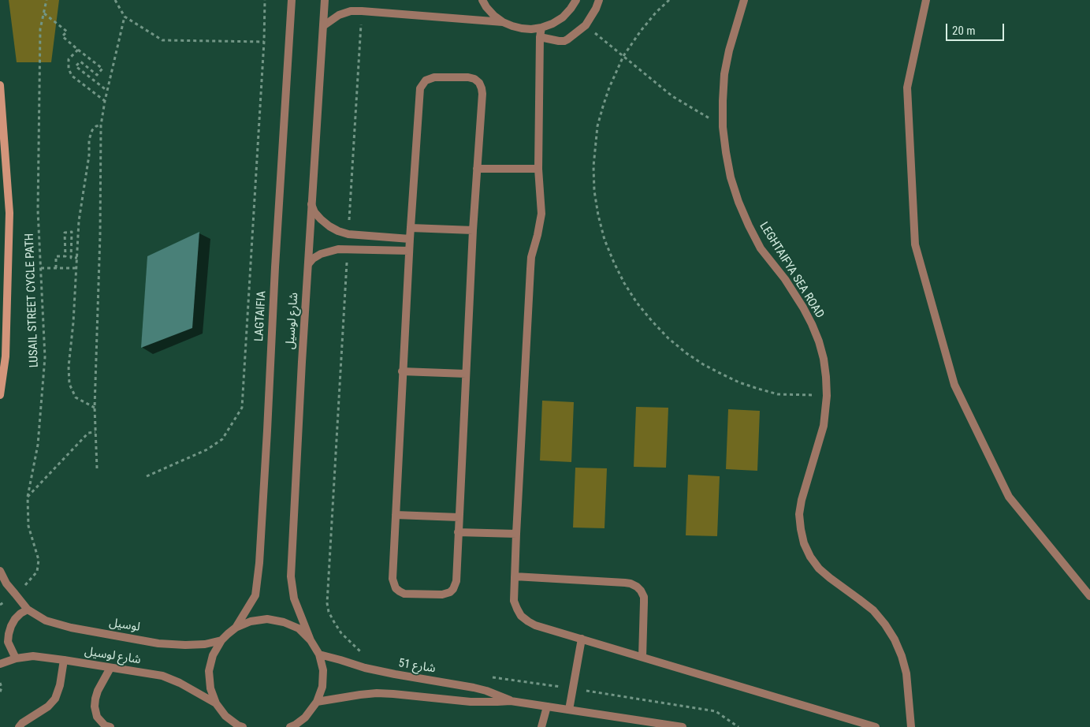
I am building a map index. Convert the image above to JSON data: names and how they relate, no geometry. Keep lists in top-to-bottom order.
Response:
{
  "streets": {
    "street": [
      "LEGHTAIFYA SEA ROAD",
      "LAGTAIFIA",
      "شارع لوسيل",
      "لوسيل",
      "شارع 51"
    ],
    "path": ["LUSAIL STREET CYCLE PATH"]
  },
  "crossings": [
    ["LUSAIL STREET CYCLE PATH", "لوسيل"]
  ],
  "scale_bar": "20 m"
}
